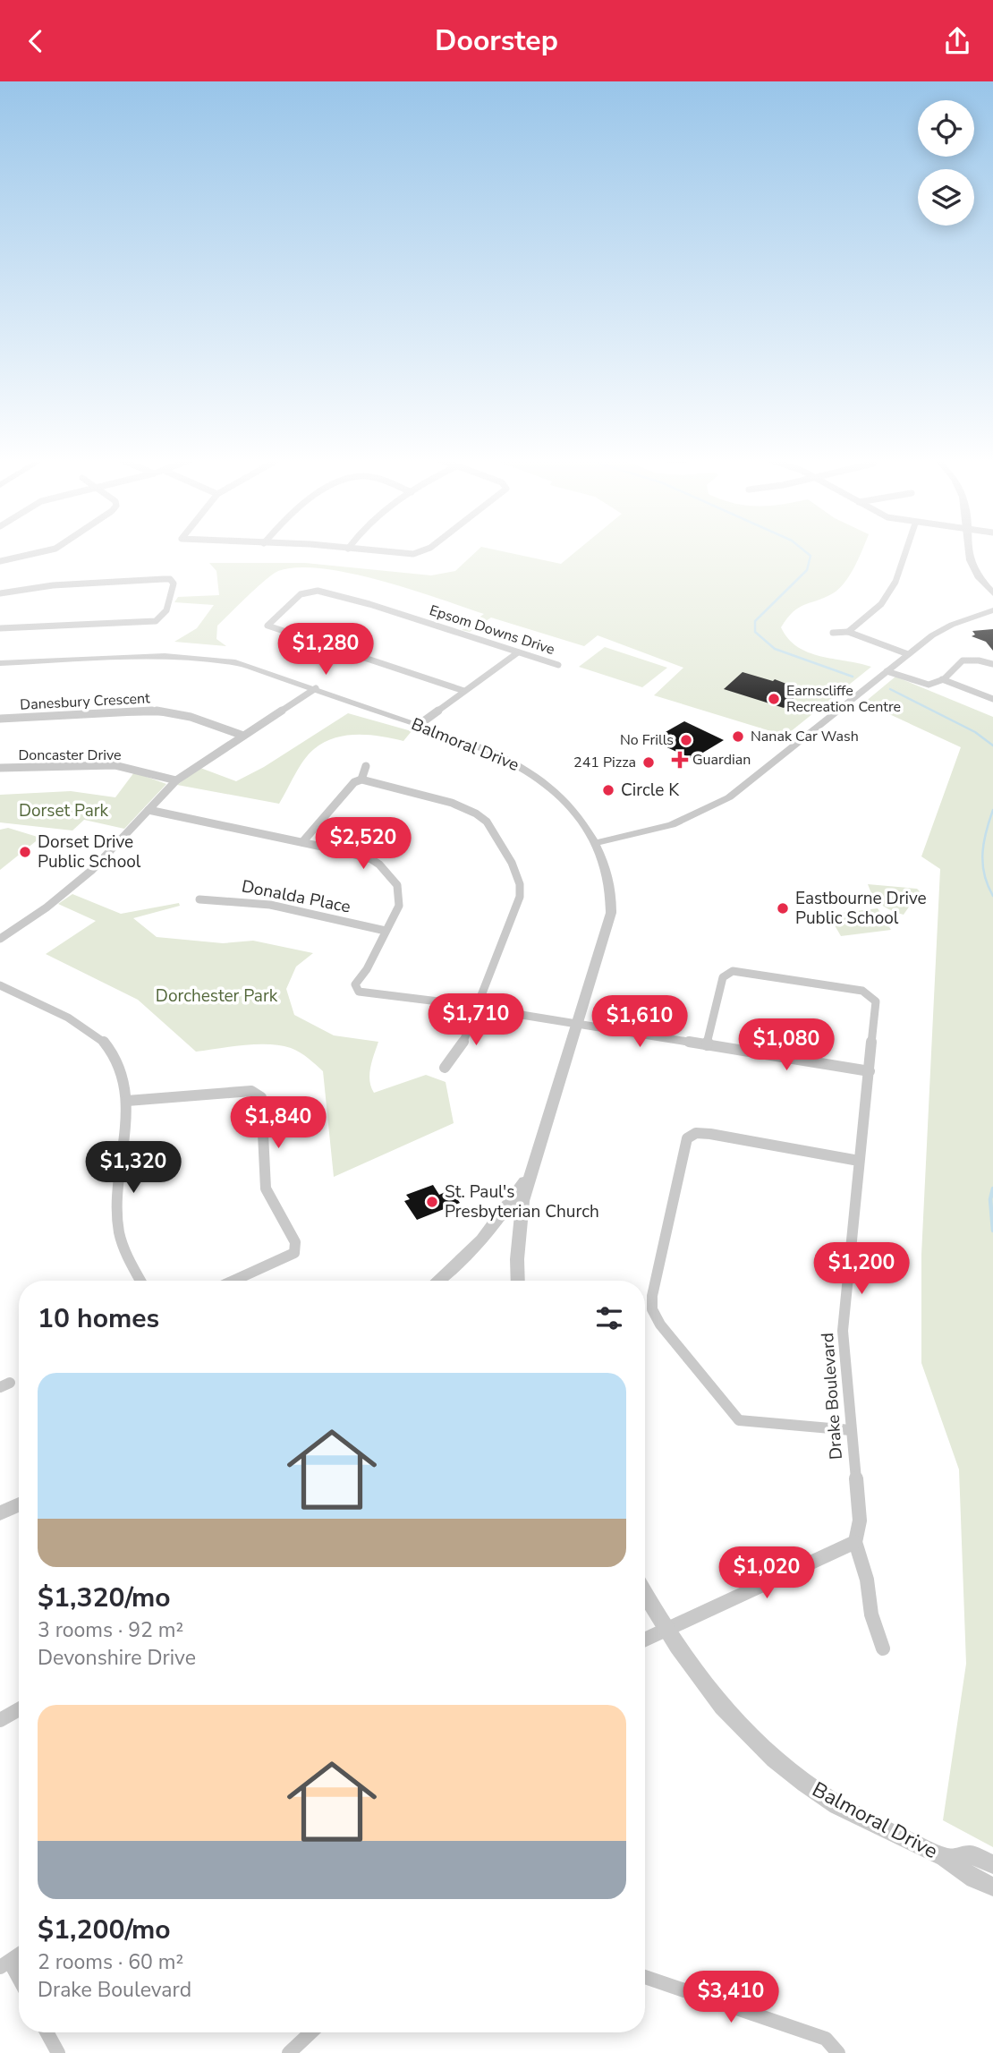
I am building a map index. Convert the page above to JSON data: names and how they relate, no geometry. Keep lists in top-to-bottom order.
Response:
{
  "streets": {
    "street": [
      "Epsom Downs Drive",
      "Danesbury Crescent",
      "Balmoral Drive",
      "Doncaster Drive",
      "Donalda Place",
      "Drake Boulevard"
    ]
  },
  "parks": ["Dorset Park", "Dorchester Park"],
  "places": {
    "other": [
      "Earnscliffe Recreation Centre",
      "Nanak Car Wash",
      "No Frills",
      "241 Pizza",
      "Circle K",
      "Dorset Drive Public School",
      "Eastbourne Drive Public School",
      "St. Paul's Presbyterian Church"
    ],
    "health": ["Guardian"]
  },
  "page": {
    "header": "Doorstep",
    "price": [
      "$1,280",
      "$2,520",
      "$1,710",
      "$1,610",
      "$1,080",
      "$1,840",
      "$1,320",
      "$1,200",
      "$1,020",
      "$3,410"
    ],
    "heading": "10 homes",
    "list": [
      {
        "name": "$1,320/mo",
        "note": "3 rooms · 92 m² · Devonshire Drive"
      },
      {
        "name": "$1,200/mo",
        "note": "2 rooms · 60 m² · Drake Boulevard"
      }
    ]
  }
}
